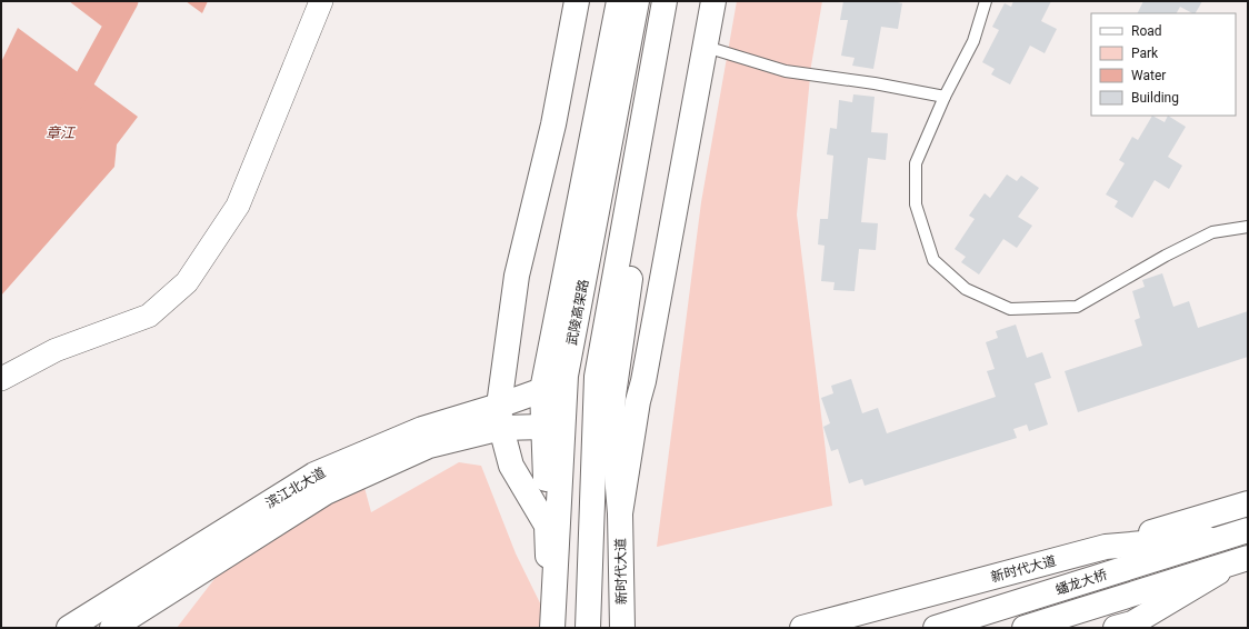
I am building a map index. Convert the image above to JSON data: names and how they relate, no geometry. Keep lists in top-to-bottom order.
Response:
{
  "streets": {
    "main road": [
      "武陵高架路",
      "滨江北大道",
      "新时代大道",
      "蟠龙大桥"
    ]
  },
  "crossings": [
    ["新时代大道", "蟠龙大桥"]
  ],
  "water": ["章江"],
  "legend": [
    "Road",
    "Park",
    "Water",
    "Building"
  ]
}
